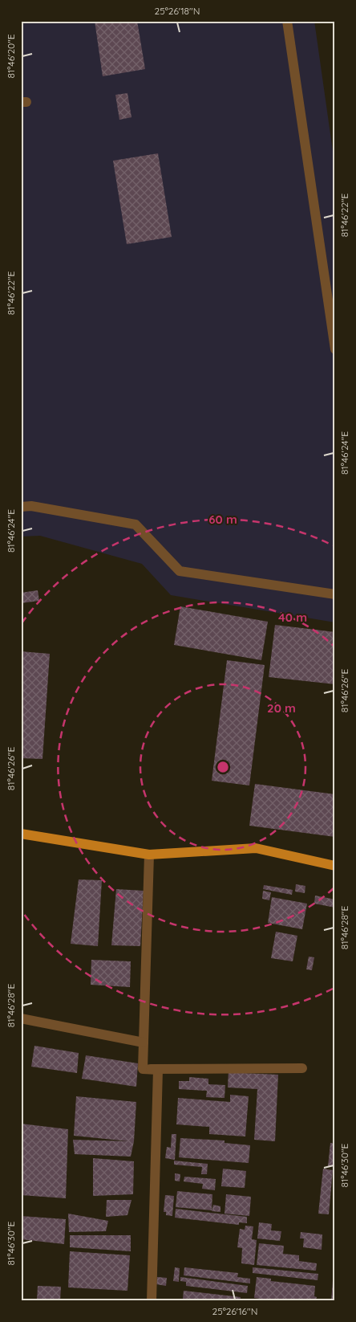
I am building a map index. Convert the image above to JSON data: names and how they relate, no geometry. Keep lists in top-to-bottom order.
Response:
{
  "coordinates": [
    "25°26'18\"N",
    "81°46'20\"E",
    "81°46'22\"E",
    "81°46'24\"E",
    "81°46'26\"E",
    "81°46'28\"E",
    "81°46'30\"E",
    "25°26'16\"N"
  ],
  "rings": ["60 m", "40 m", "20 m"]
}
